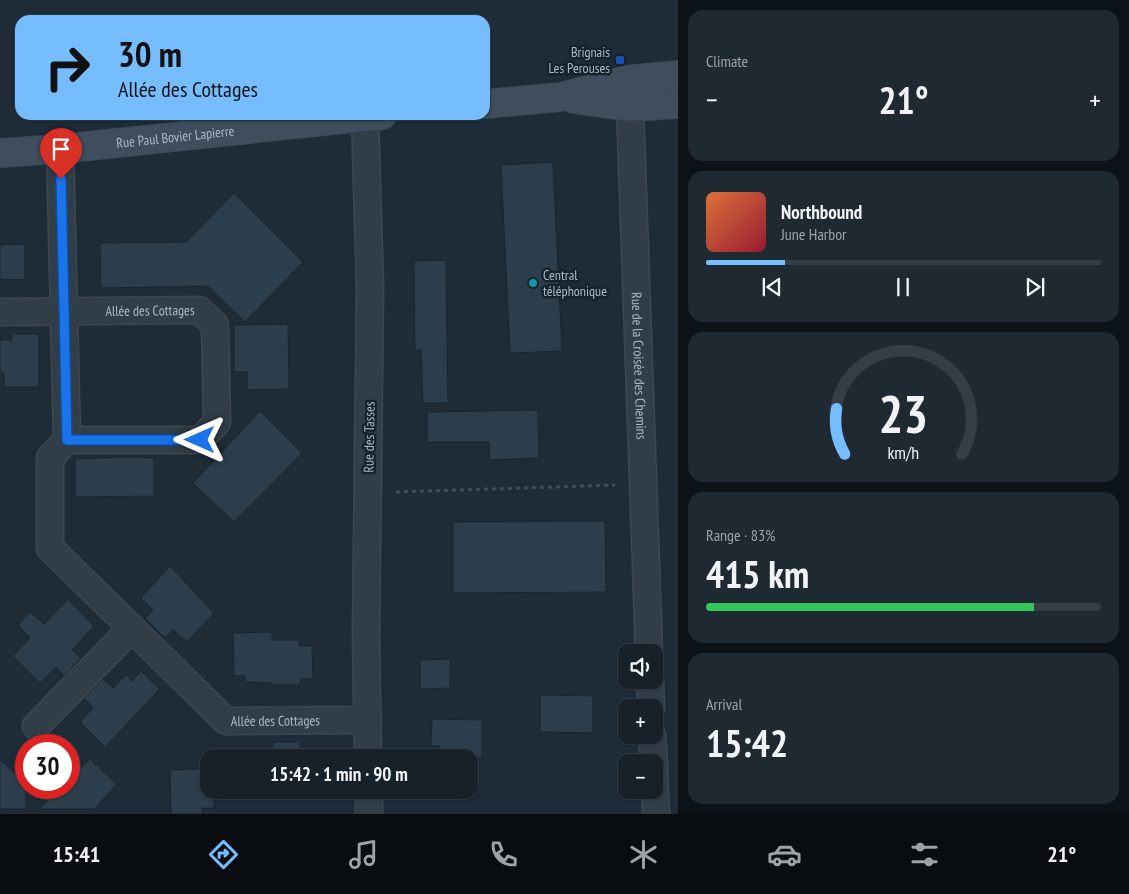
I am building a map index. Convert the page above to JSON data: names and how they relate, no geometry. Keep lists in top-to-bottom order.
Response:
{
  "streets": {
    "main road": ["Rue Paul Bovier Lapierre"],
    "street": ["Allée des Cottages", "Rue de la Croisée des Chemins", "Rue des Tasses"]
  },
  "crossings": [
    ["Allée des Cottages", "Rue des Tasses"]
  ],
  "places": {
    "transit": ["Brignais Les Perouses"],
    "other": ["Central téléphonique"]
  },
  "page": {
    "tile": [
      "Climate",
      ["Range · 83%", "415 km"],
      ["Arrival", "15:42"]
    ],
    "turn": ["30 m", "Allée des Cottages"],
    "heat": ["−", "21°", "+"],
    "song": ["Northbound", "June Harbor"],
    "map_buttons": ["+", "−"],
    "limit": "30",
    "trip": "15:42 · 1 min · 90 m",
    "tabs": ["15:41", "21°"],
    "gauge": ["23", "km/h"]
  }
}
